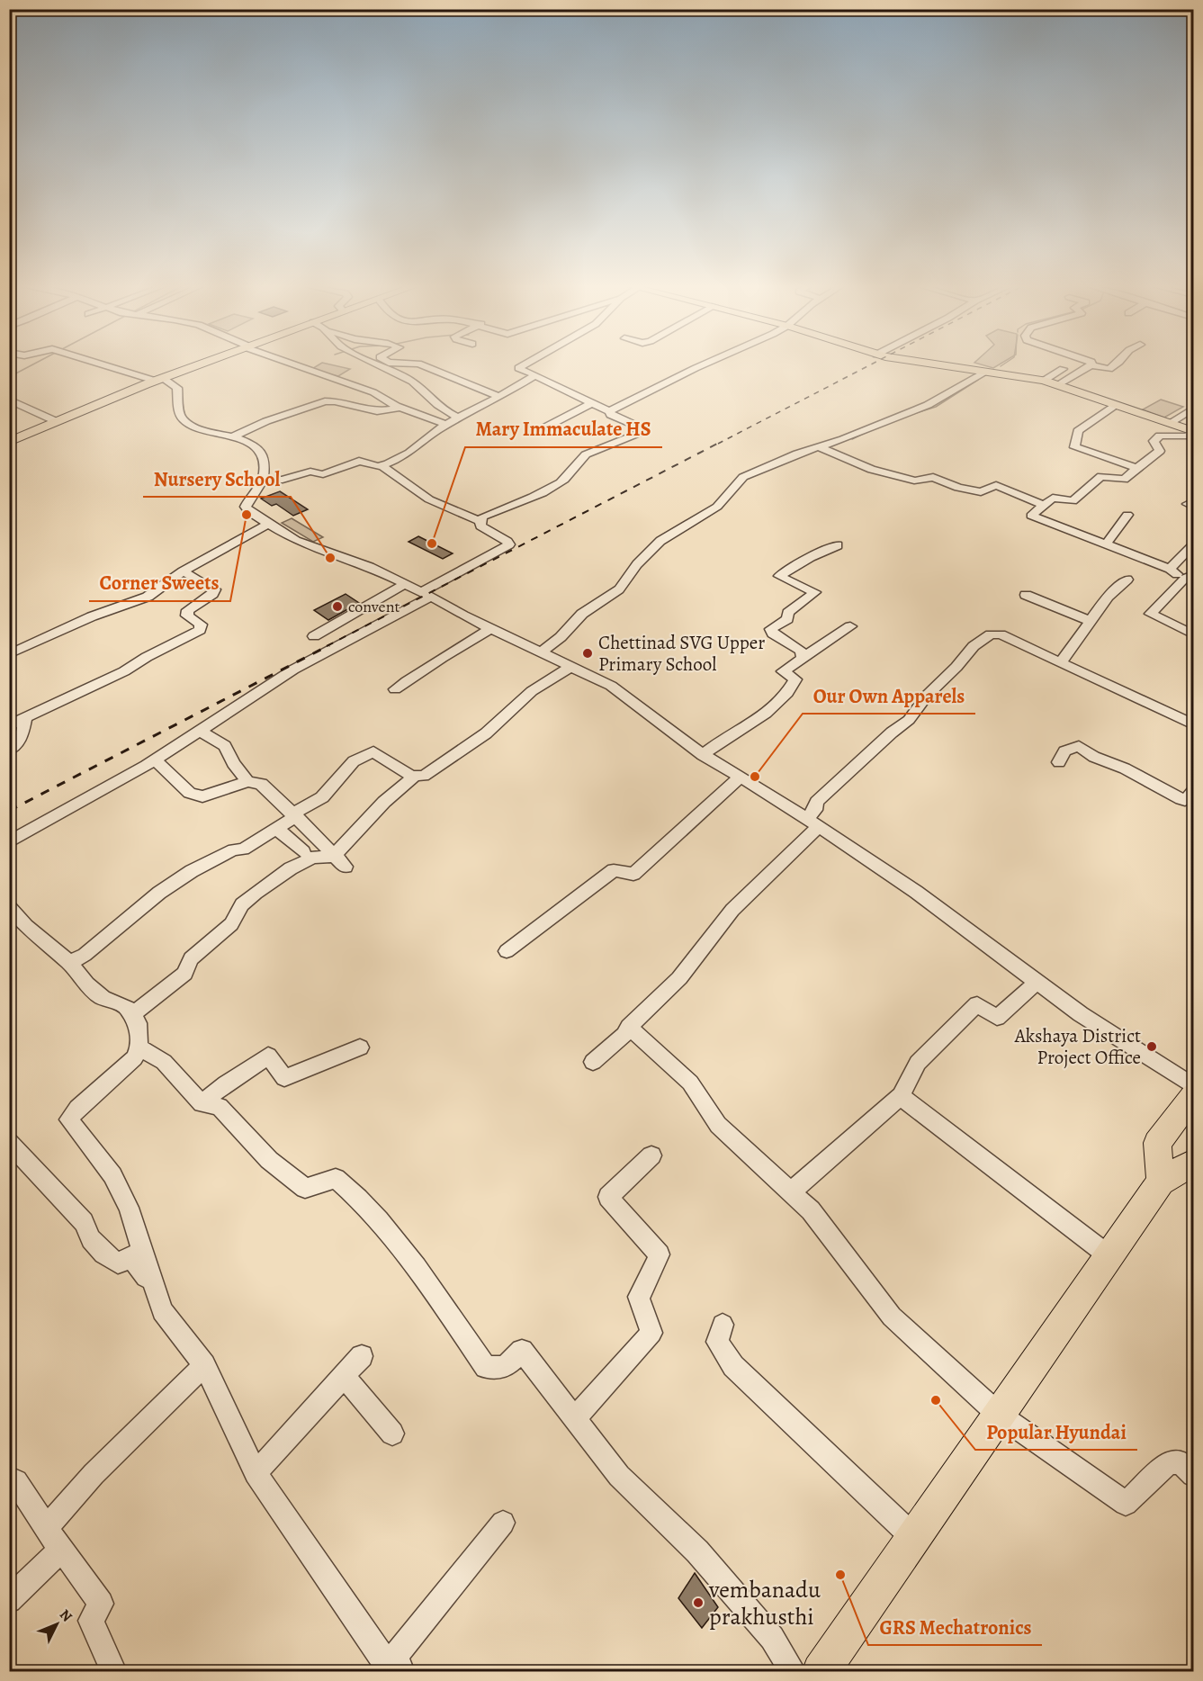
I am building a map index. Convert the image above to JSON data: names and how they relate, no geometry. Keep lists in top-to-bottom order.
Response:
{
  "places": [
    "Corner Sweets",
    "Mary Immaculate HS",
    "Nursery School",
    "convent",
    "Chettinad SVG Upper Primary School",
    "Our Own Apparels",
    "Akshaya District Project Office",
    "Popular Hyundai",
    "GRS Mechatronics",
    "vembanadu prakhusthi"
  ],
  "north": "top right"
}
